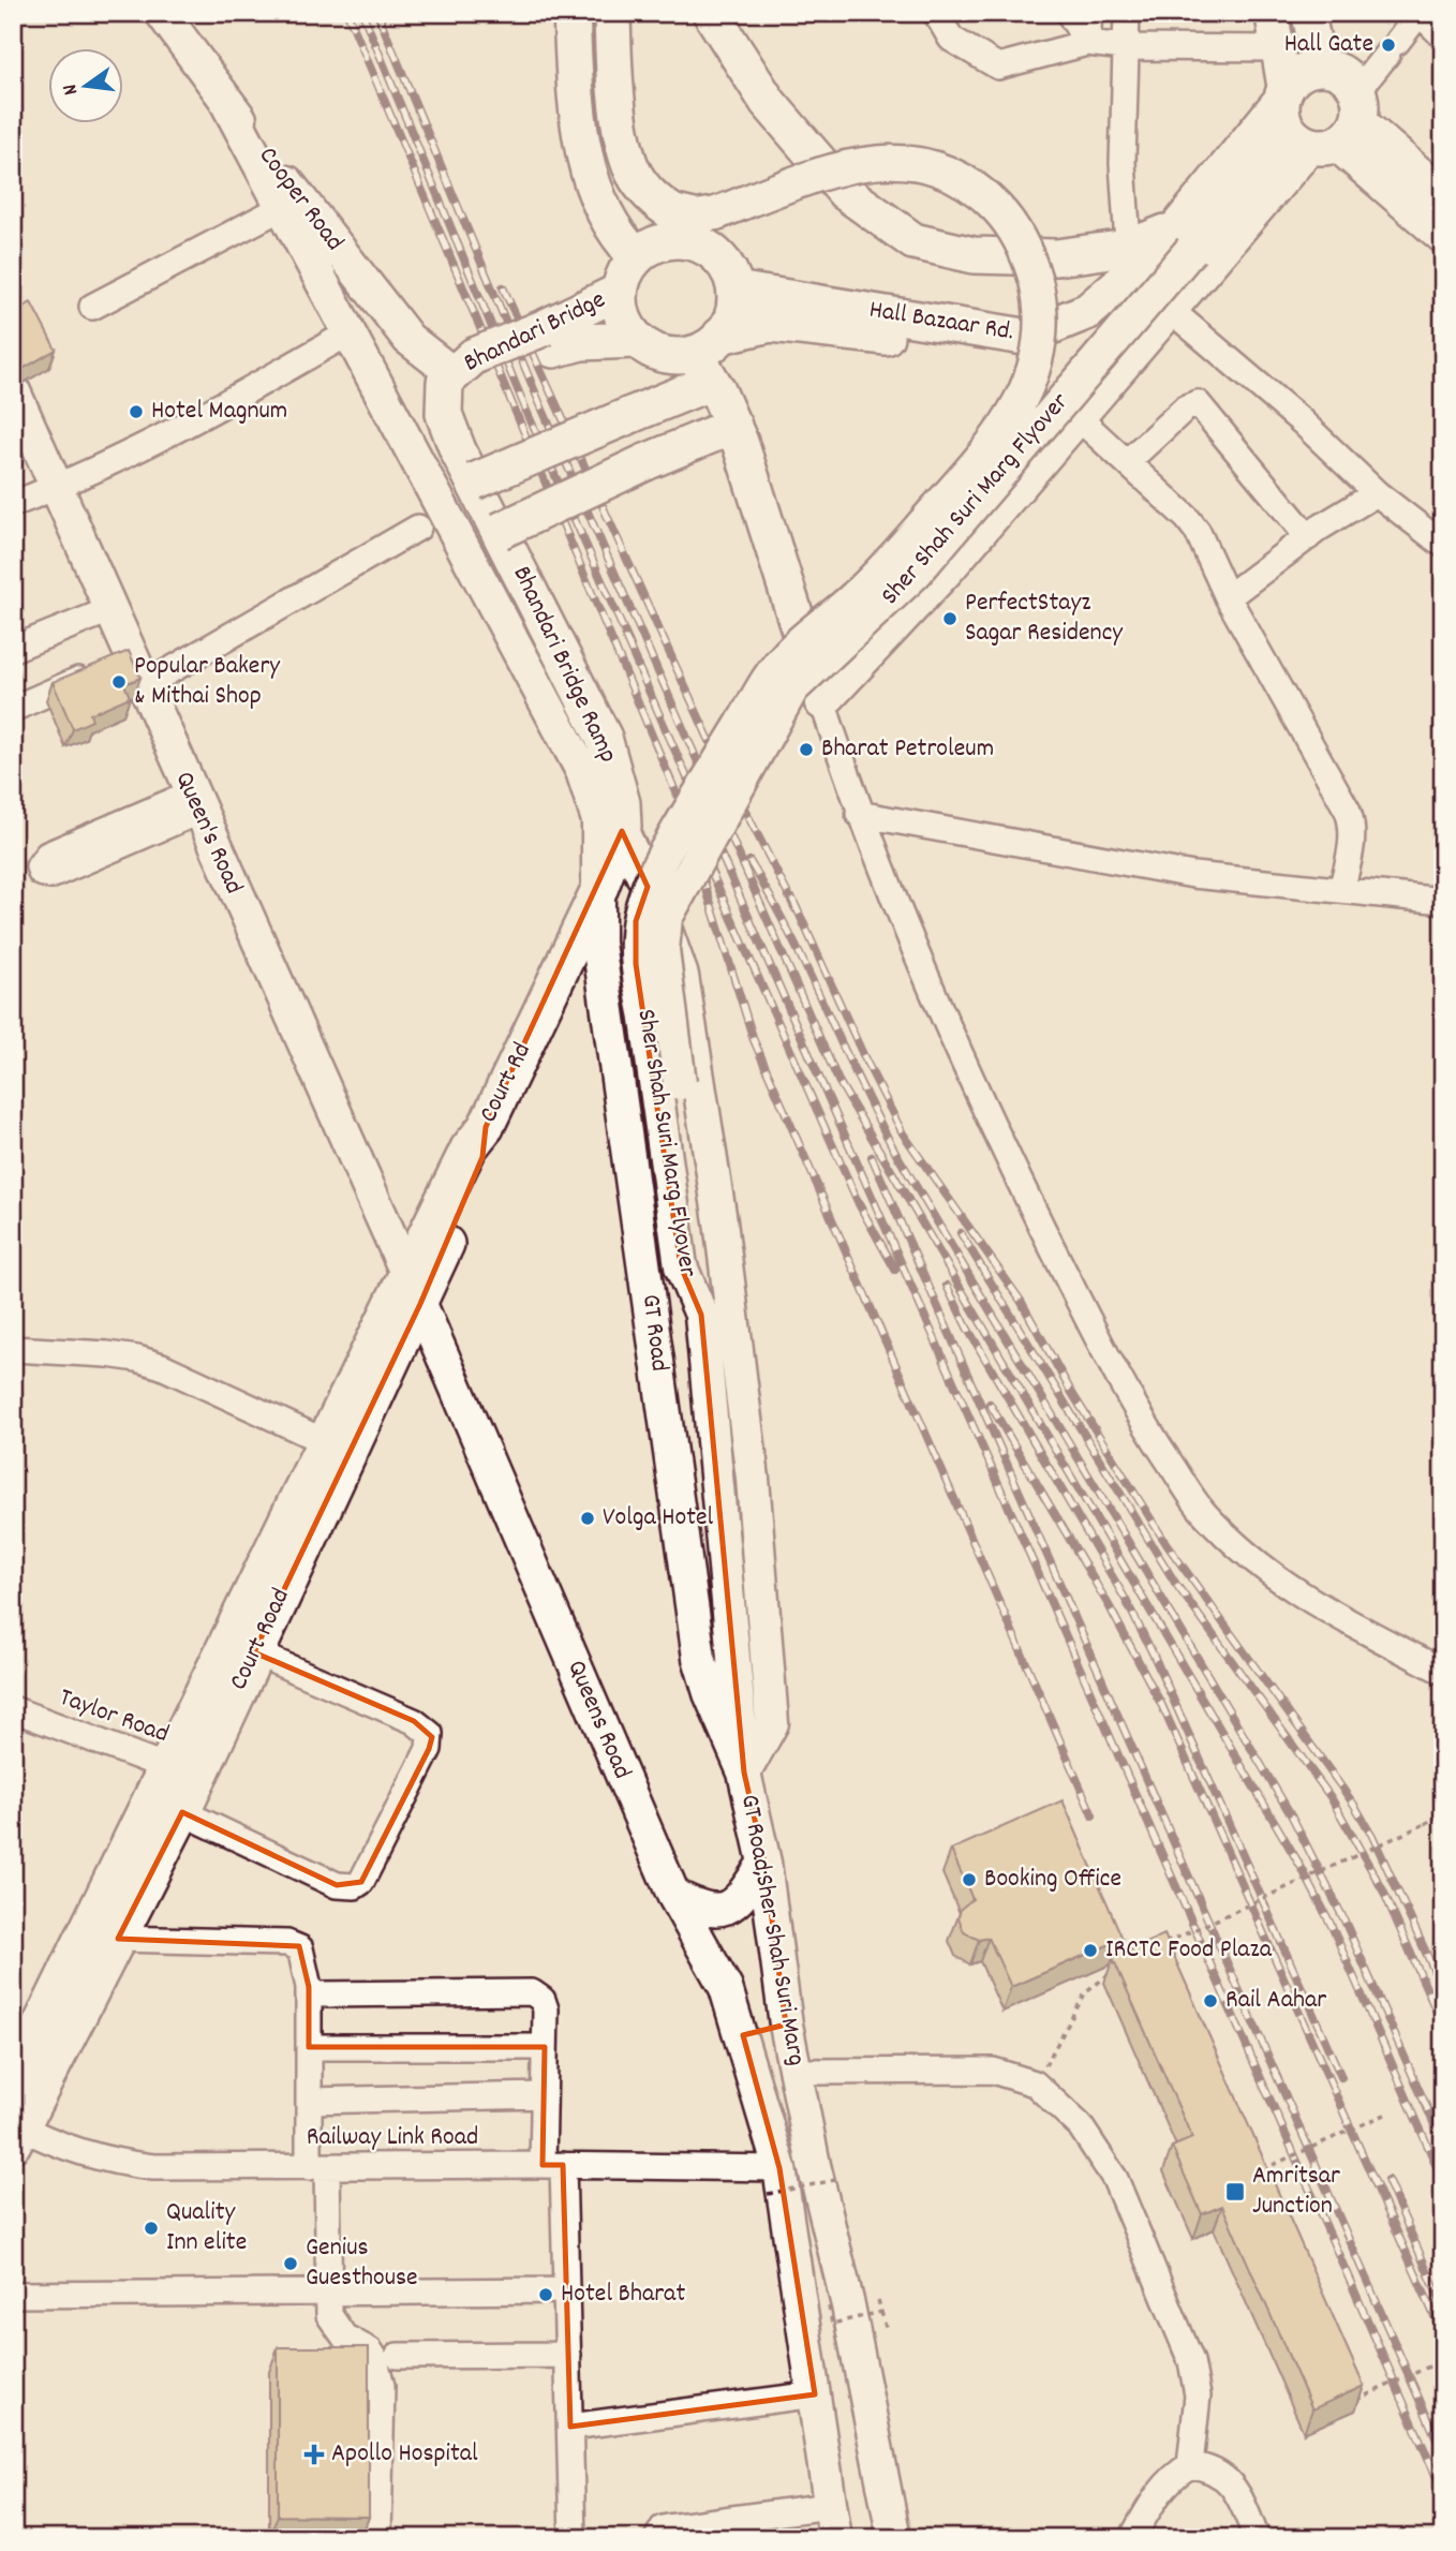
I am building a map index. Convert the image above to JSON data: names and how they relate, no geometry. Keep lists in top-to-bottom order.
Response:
{
  "streets": {
    "highway": [
      "Hall Bazaar Rd.",
      "Bhandari Bridge",
      "Bhandari Bridge Ramp",
      "Court Rd",
      "Court Road"
    ],
    "main road": [
      "Cooper Road",
      "Sher Shah Suri Marg Flyover",
      "Queen's Road",
      "GT Road",
      "Queens Road",
      "GT Road;Sher Shah Suri Marg"
    ],
    "street": ["Taylor Road", "Railway Link Road"]
  },
  "crossings": [
    ["Cooper Road", "Bhandari Bridge"],
    ["Cooper Road", "GT Road"],
    ["Hall Bazaar Rd.", "Bhandari Bridge"],
    ["Hall Bazaar Rd.", "Sher Shah Suri Marg Flyover"],
    ["Bhandari Bridge", "Bhandari Bridge Ramp"],
    ["Sher Shah Suri Marg Flyover", "GT Road;Sher Shah Suri Marg"],
    ["Bhandari Bridge Ramp", "Court Rd"],
    ["Bhandari Bridge Ramp", "GT Road"],
    ["Queen's Road", "Court Rd"],
    ["Queen's Road", "Court Road"],
    ["Queen's Road", "Queens Road"],
    ["Court Rd", "GT Road"],
    ["Court Rd", "Court Road"],
    ["Court Rd", "Queens Road"],
    ["GT Road", "GT Road;Sher Shah Suri Marg"],
    ["Court Road", "Taylor Road"],
    ["Court Road", "Queens Road"],
    ["Court Road", "Railway Link Road"],
    ["Queens Road", "Railway Link Road"]
  ],
  "places": {
    "other": [
      "Hall Gate",
      "Hotel Magnum",
      "PerfectStayz Sagar Residency",
      "Popular Bakery & Mithai Shop",
      "Bharat Petroleum",
      "Volga Hotel",
      "Booking Office",
      "IRCTC Food Plaza",
      "Rail Aahar",
      "Quality Inn elite",
      "Genius Guesthouse",
      "Hotel Bharat"
    ],
    "transit": ["Amritsar Junction"],
    "health": ["Apollo Hospital"]
  },
  "north": "left"
}
